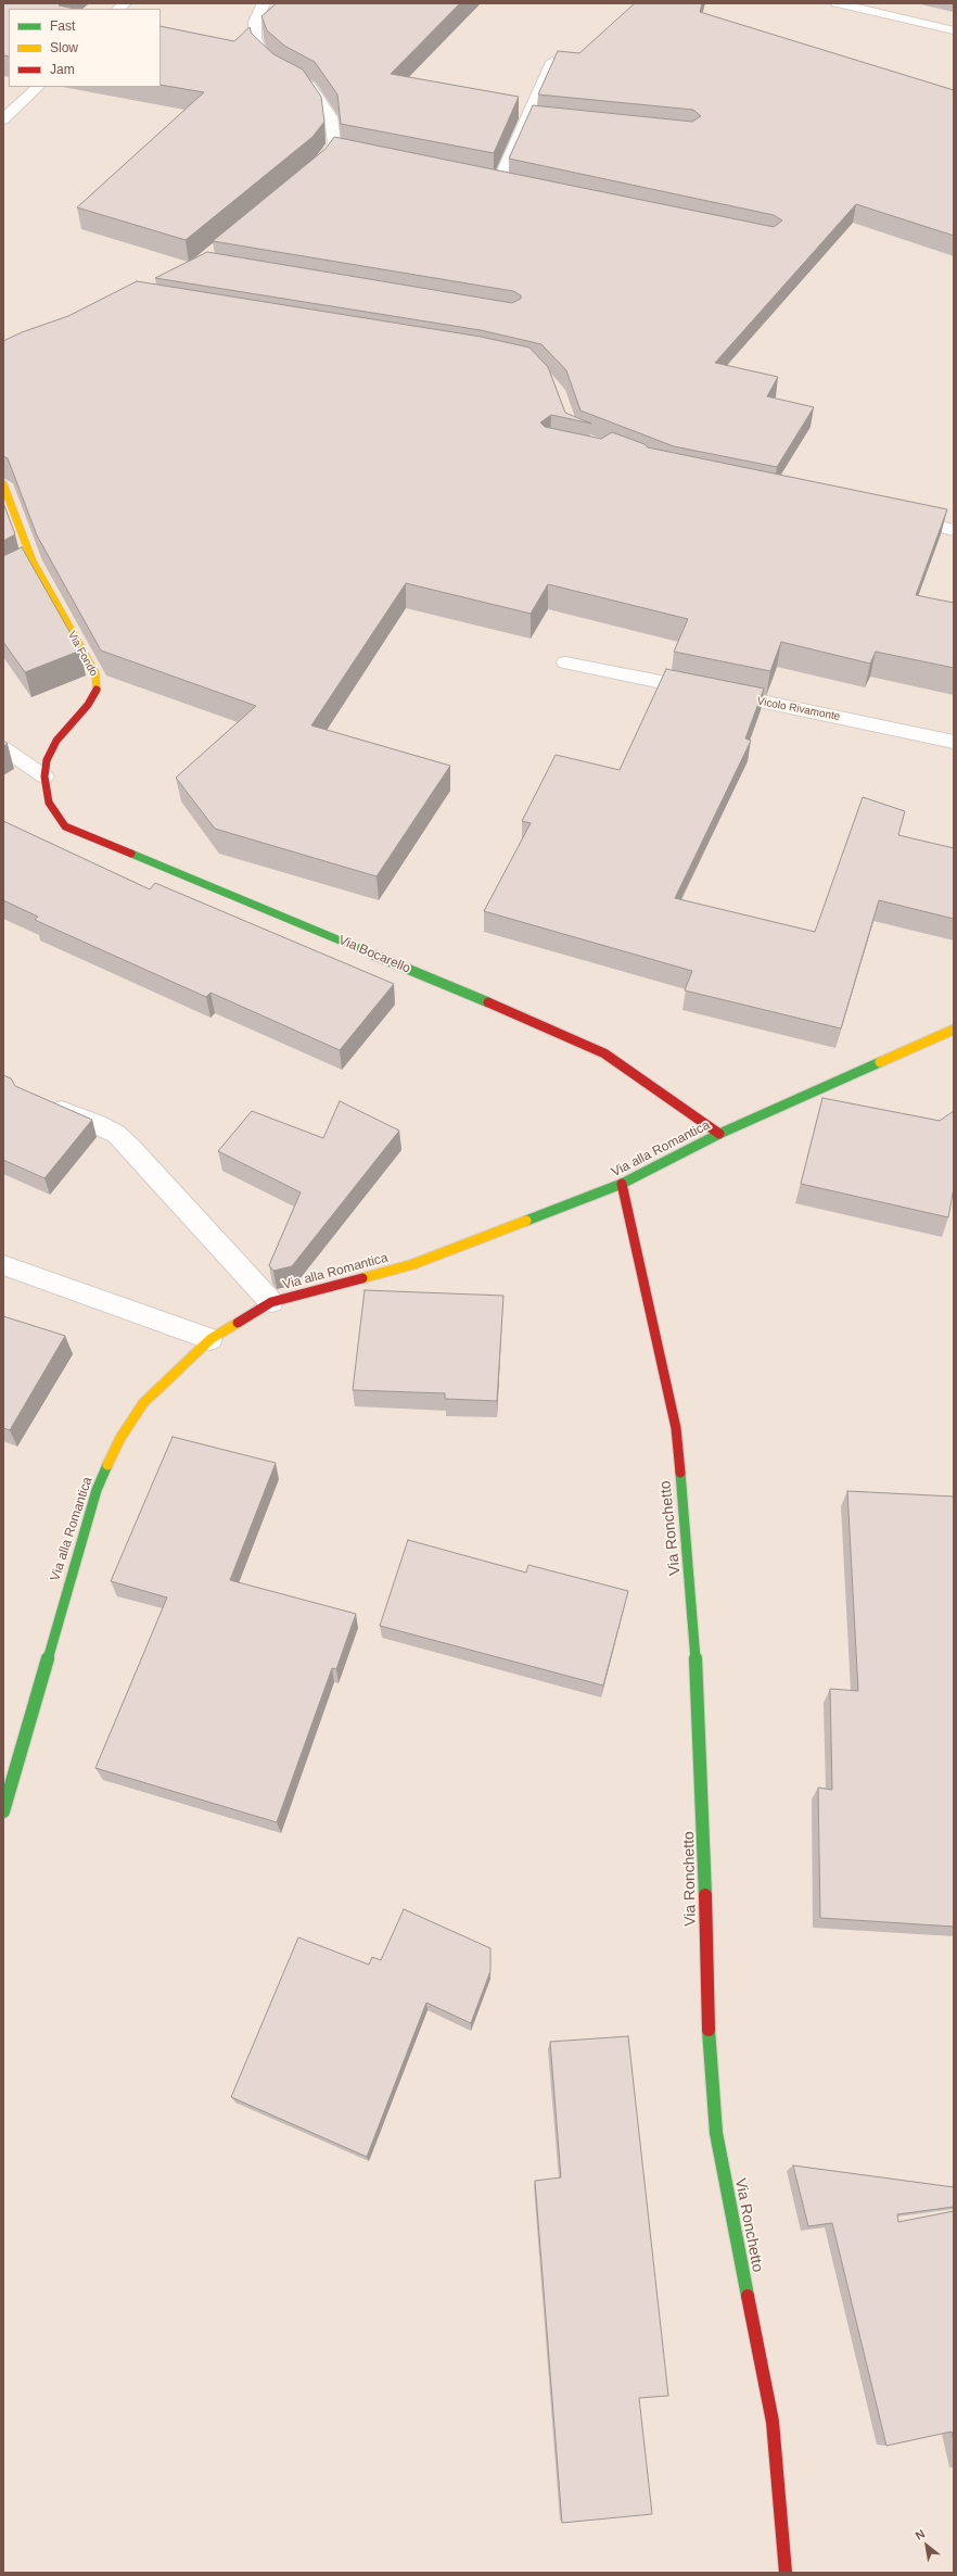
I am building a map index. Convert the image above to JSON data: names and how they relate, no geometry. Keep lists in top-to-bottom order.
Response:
{
  "streets": {
    "street": [
      "Via Fondo",
      "Vicolo Rivamonte",
      "Via Bocarello",
      "Via alla Romantica",
      "Via Ronchetto"
    ]
  },
  "crossings": [
    ["Via Fondo", "Via Bocarello"],
    ["Via Bocarello", "Via alla Romantica"],
    ["Via alla Romantica", "Via Ronchetto"]
  ],
  "legend": ["Fast", "Slow", "Jam"],
  "north": "top left"
}
